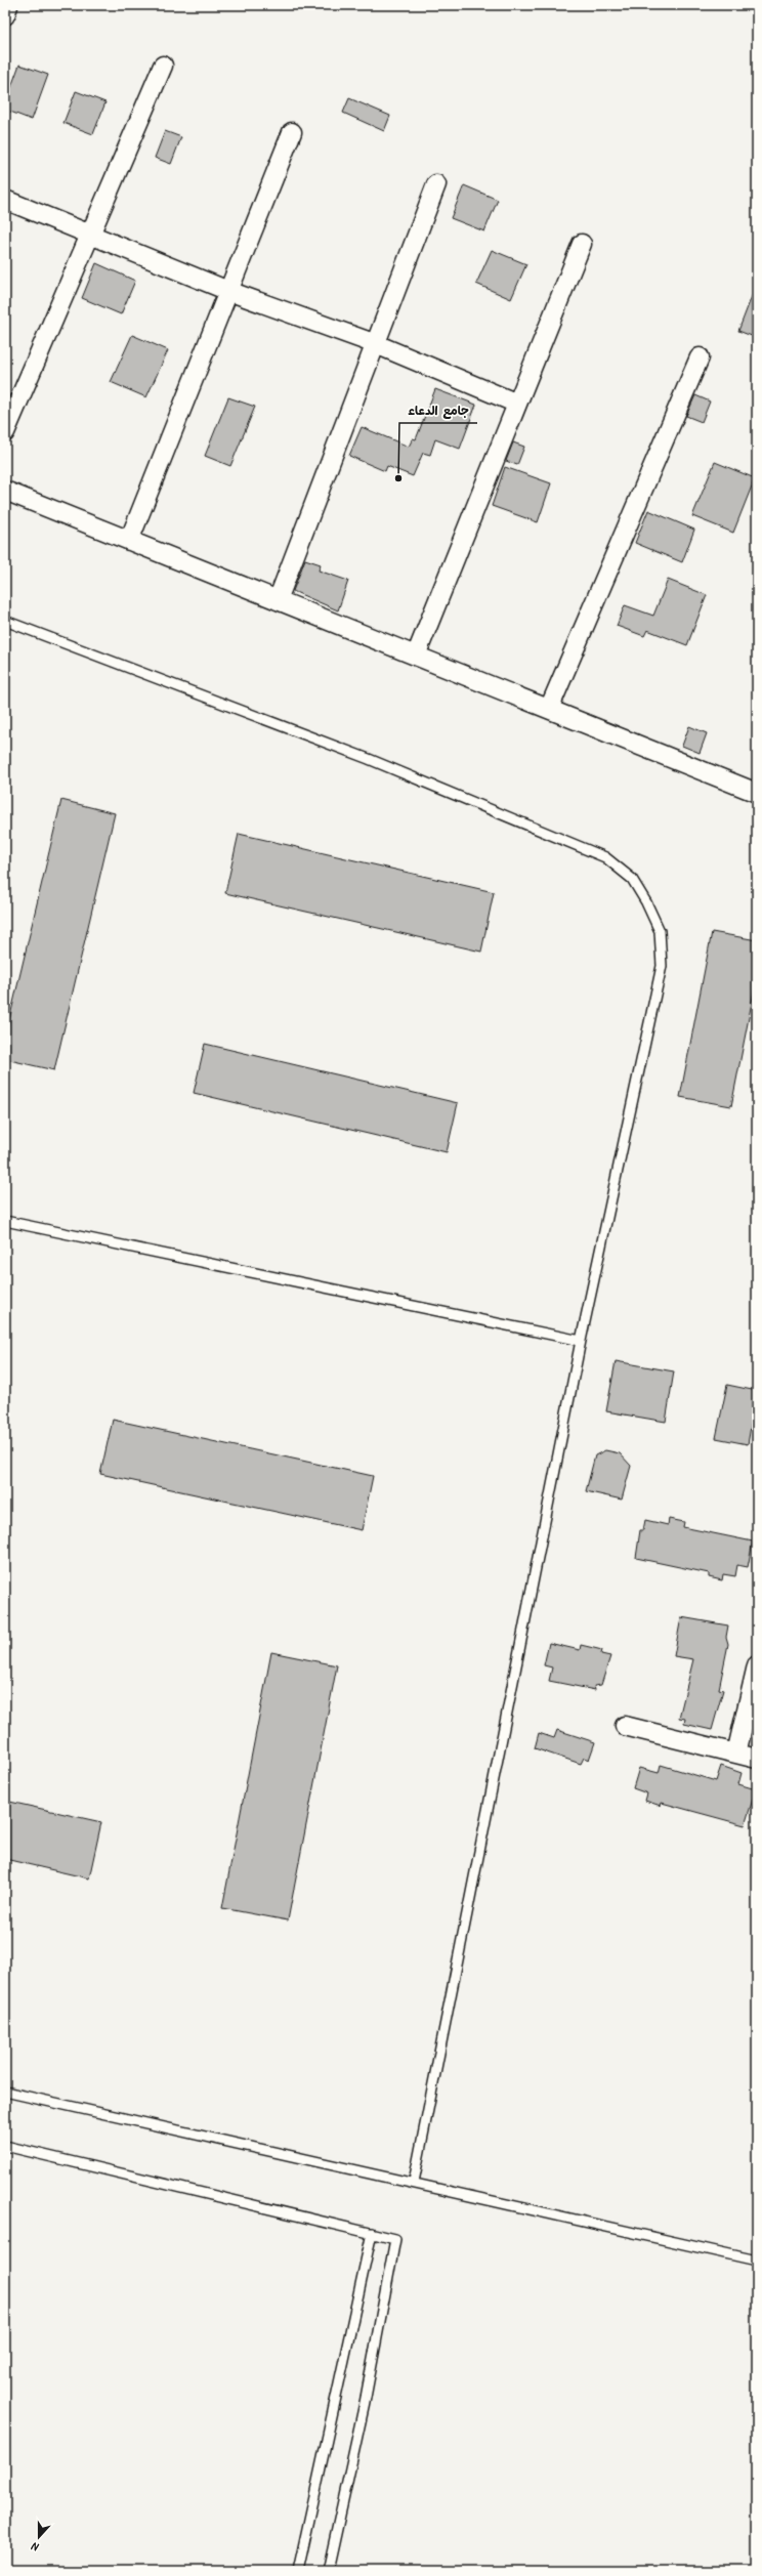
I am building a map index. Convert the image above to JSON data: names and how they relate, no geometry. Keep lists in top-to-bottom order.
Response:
{
  "places": ["جامع الدعاء"],
  "north": "bottom"
}
